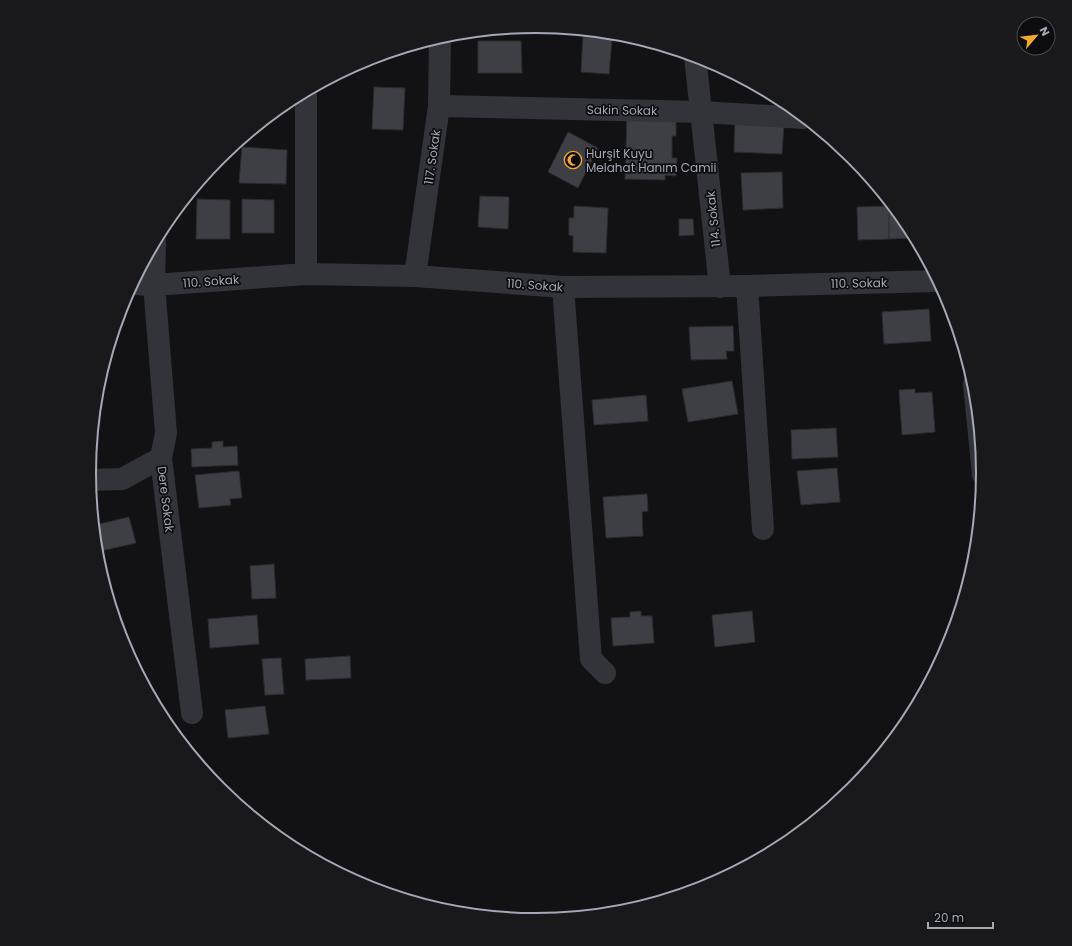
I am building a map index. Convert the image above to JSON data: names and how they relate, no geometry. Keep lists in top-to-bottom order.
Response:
{
  "streets": {
    "street": [
      "Sakin Sokak",
      "117. Sokak",
      "114. Sokak",
      "110. Sokak",
      "Dere Sokak"
    ]
  },
  "crossings": [
    ["Sakin Sokak", "117. Sokak"],
    ["Sakin Sokak", "114. Sokak"],
    ["117. Sokak", "110. Sokak"],
    ["114. Sokak", "110. Sokak"],
    ["110. Sokak", "Dere Sokak"]
  ],
  "places": {
    "mosque": ["Hurşit Kuyu Melahat Hanım Camii"]
  },
  "scale_bar": "20 m",
  "north": "top right"
}
